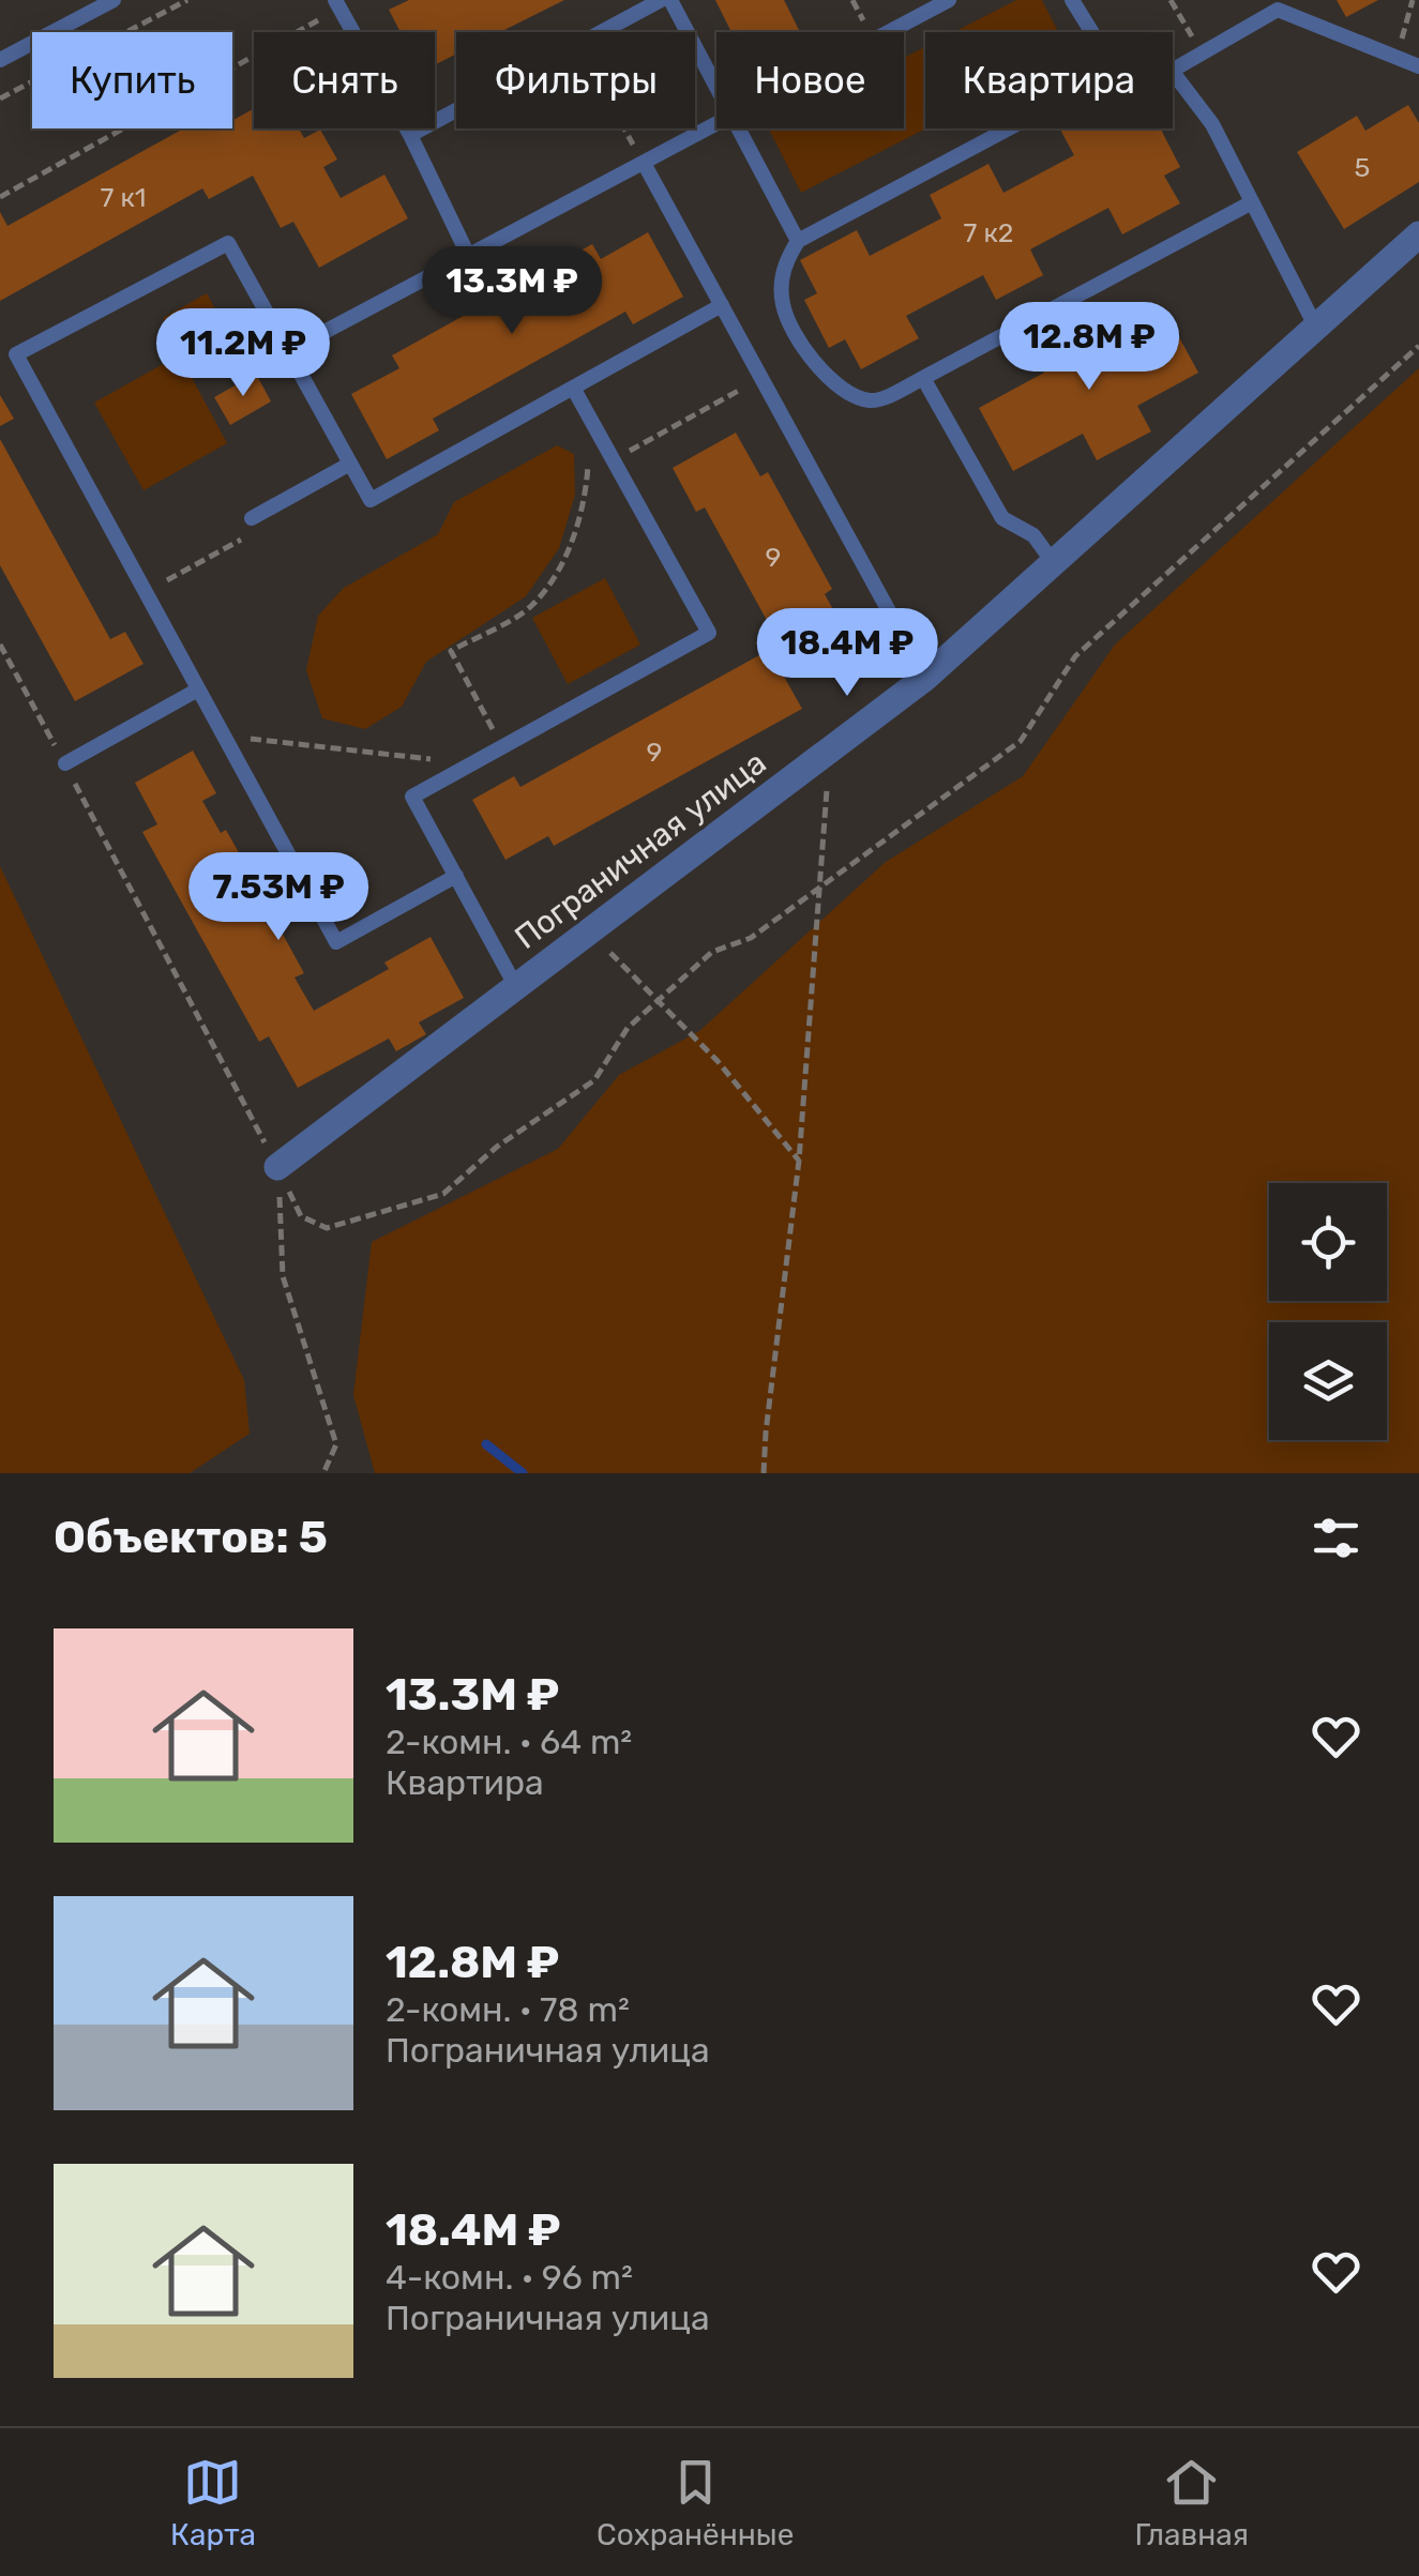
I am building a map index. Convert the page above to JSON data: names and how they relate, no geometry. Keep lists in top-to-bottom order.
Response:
{
  "streets": {
    "street": ["Пограничная улица"]
  },
  "house_numbers": [
    "5",
    "7 к1",
    "7 к2",
    "9",
    "9"
  ],
  "page": {
    "chip": [
      "Купить",
      "Снять",
      "Фильтры",
      "Новое",
      "Квартира"
    ],
    "price": [
      "13.3M ₽",
      "12.8M ₽",
      "11.2M ₽",
      "18.4M ₽",
      "7.53M ₽"
    ],
    "heading": "Объектов: 5",
    "list": [
      {
        "name": "13.3M ₽",
        "note": "2-комн. · 64 m² · Квартира"
      },
      {
        "name": "12.8M ₽",
        "note": "2-комн. · 78 m² · Пограничная улица"
      },
      {
        "name": "18.4M ₽",
        "note": "4-комн. · 96 m² · Пограничная улица"
      }
    ],
    "tabs": ["Карта", "Сохранённые", "Главная"]
  }
}
